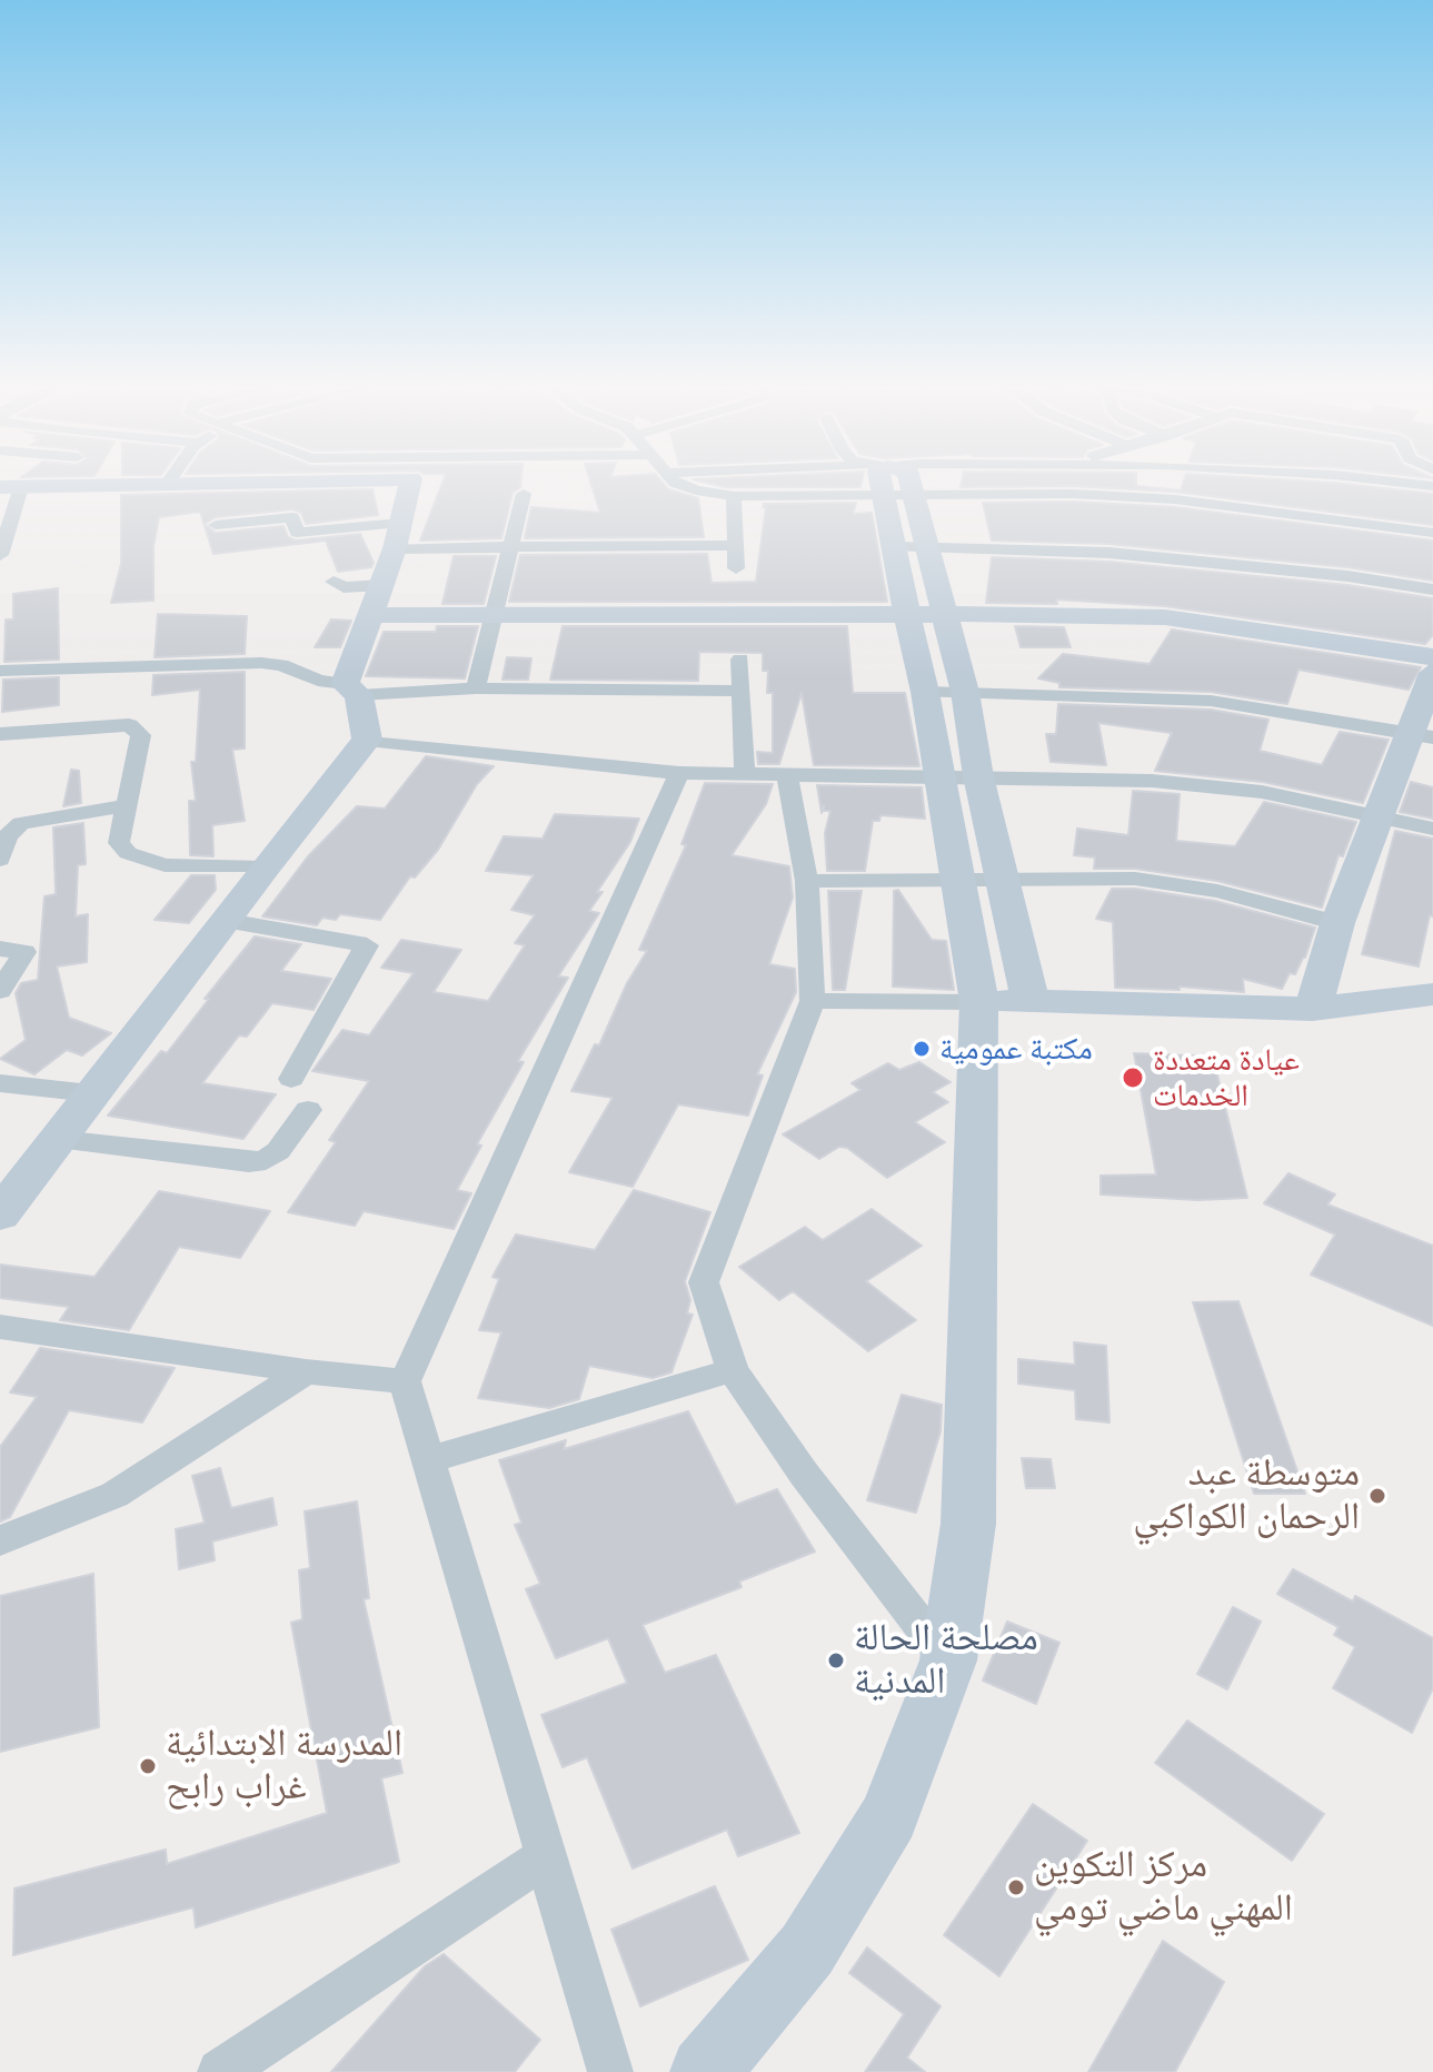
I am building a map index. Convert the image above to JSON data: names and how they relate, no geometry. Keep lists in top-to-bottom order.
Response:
{
  "places": [
    "مكتبة عمومية",
    "عيادة متعددة الخدمات",
    "متوسطة عبد الرحمان الكواكبي",
    "مصلحة الحالة المدنية",
    "المدرسة الابتدائية غراب رابح",
    "مركز التكوين المهني ماضي تومي"
  ]
}
